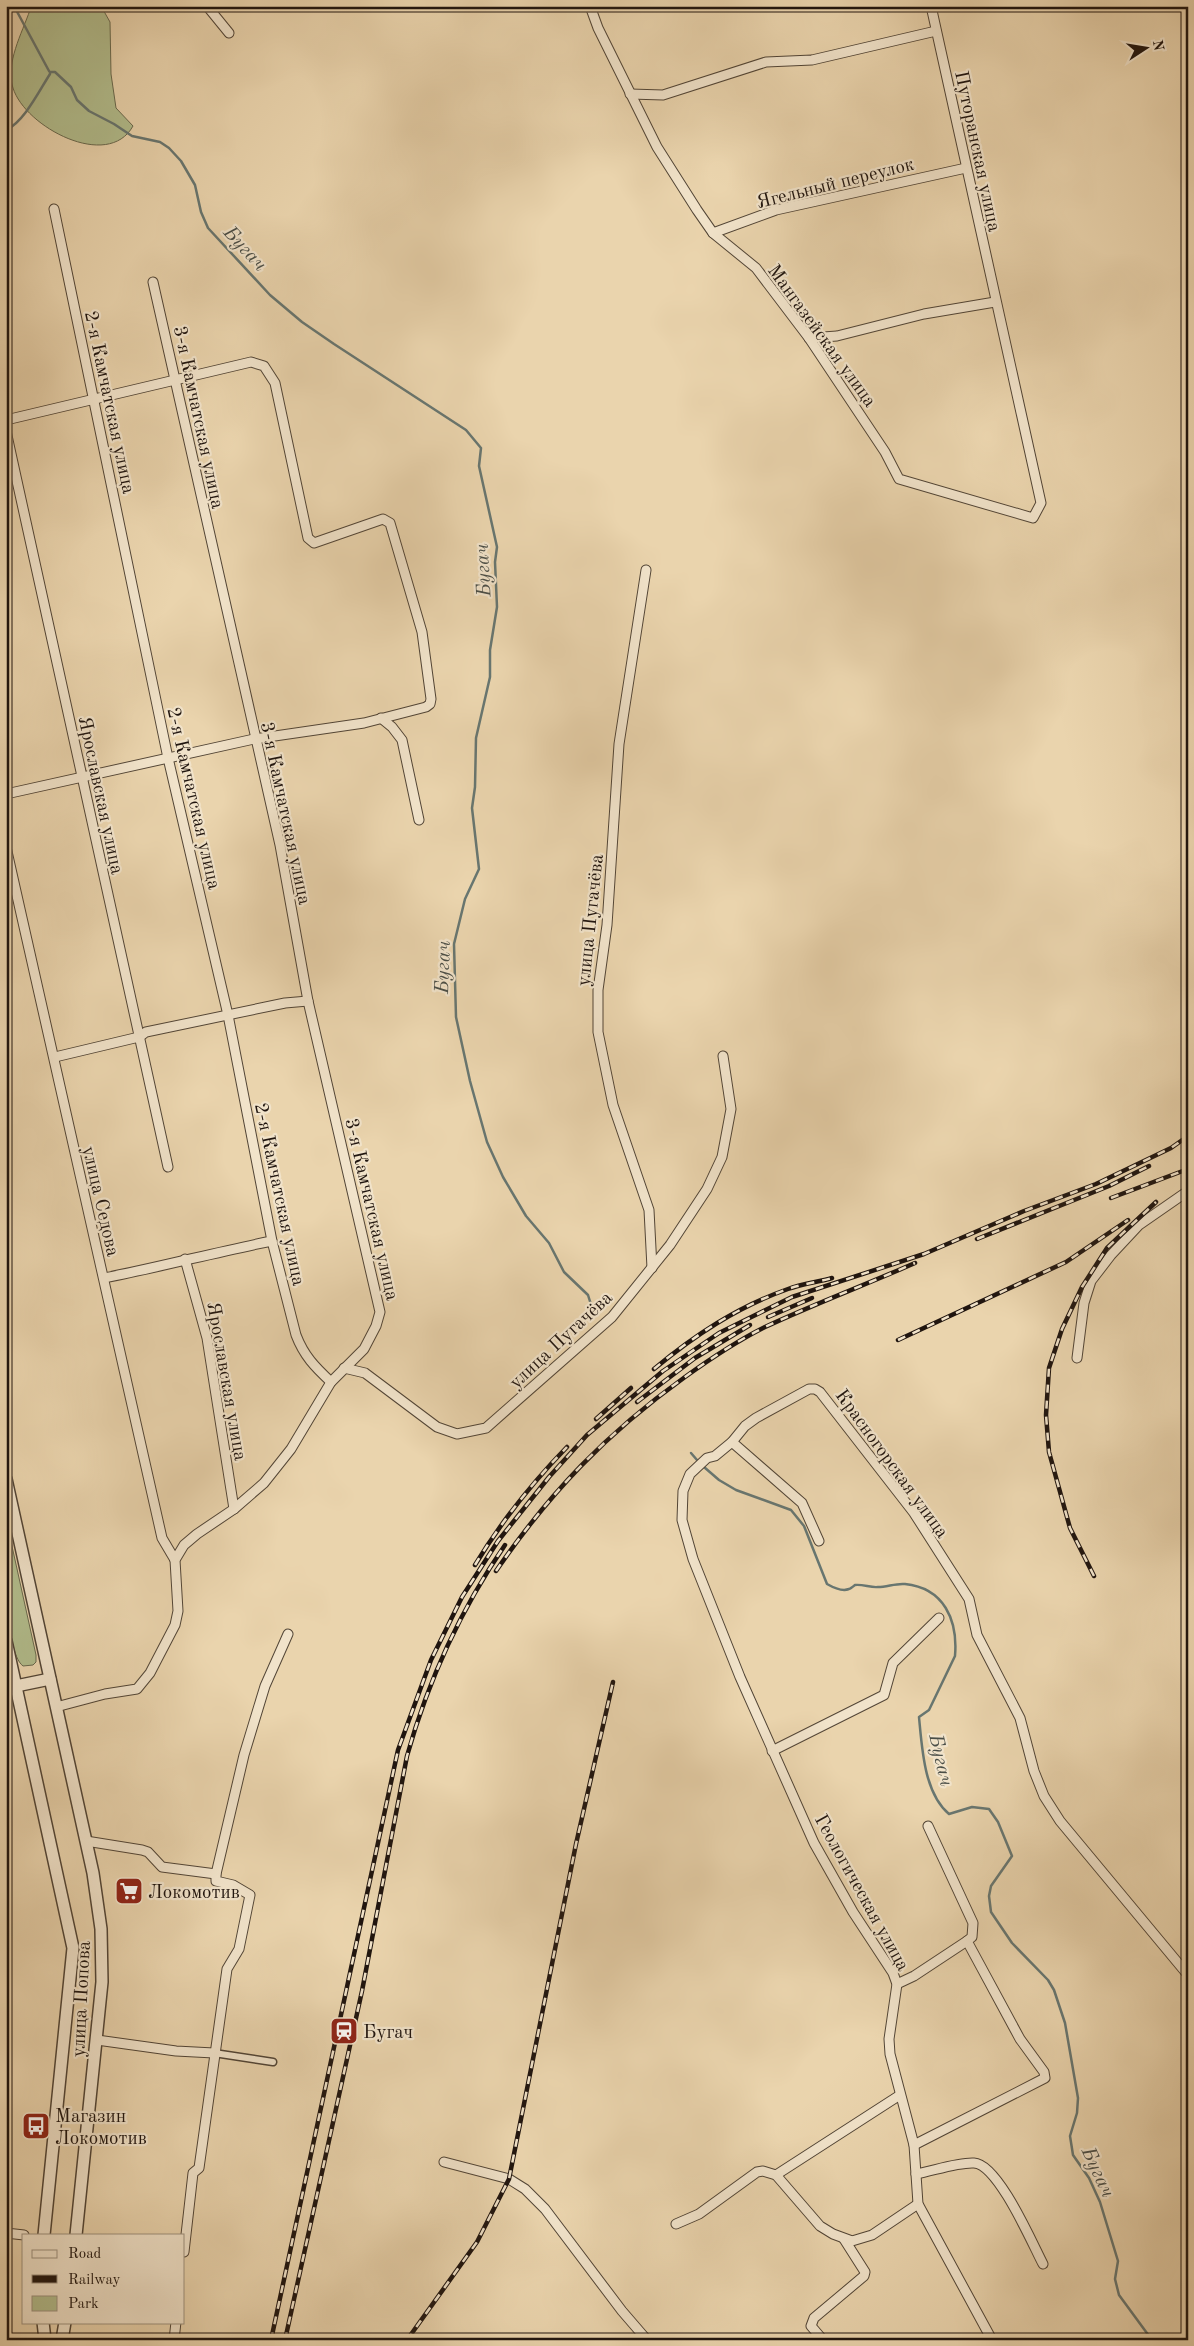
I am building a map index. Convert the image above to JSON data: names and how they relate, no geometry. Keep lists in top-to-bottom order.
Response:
{
  "streets": {
    "street": [
      "Путоранская улица",
      "Ягельный переулок",
      "Мангазейская улица",
      "2-я Камчатская улица",
      "3-я Камчатская улица",
      "Ярославская улица",
      "улица Пугачёва",
      "улица Седова",
      "Красногорская улица",
      "Геологическая улица",
      "улица Попова"
    ]
  },
  "crossings": [
    ["Путоранская улица", "Ягельный переулок"],
    ["Путоранская улица", "Мангазейская улица"],
    ["Ягельный переулок", "Мангазейская улица"],
    ["2-я Камчатская улица", "3-я Камчатская улица"],
    ["3-я Камчатская улица", "Ярославская улица"],
    ["3-я Камчатская улица", "улица Пугачёва"],
    ["3-я Камчатская улица", "улица Седова"],
    ["Красногорская улица", "Геологическая улица"]
  ],
  "water": ["Бугач"],
  "places": {
    "supermarket": ["Локомотив"],
    "station": ["Бугач"],
    "bus stop": ["Магазин Локомотив"]
  },
  "legend": ["Road", "Railway", "Park"],
  "north": "right"
}
